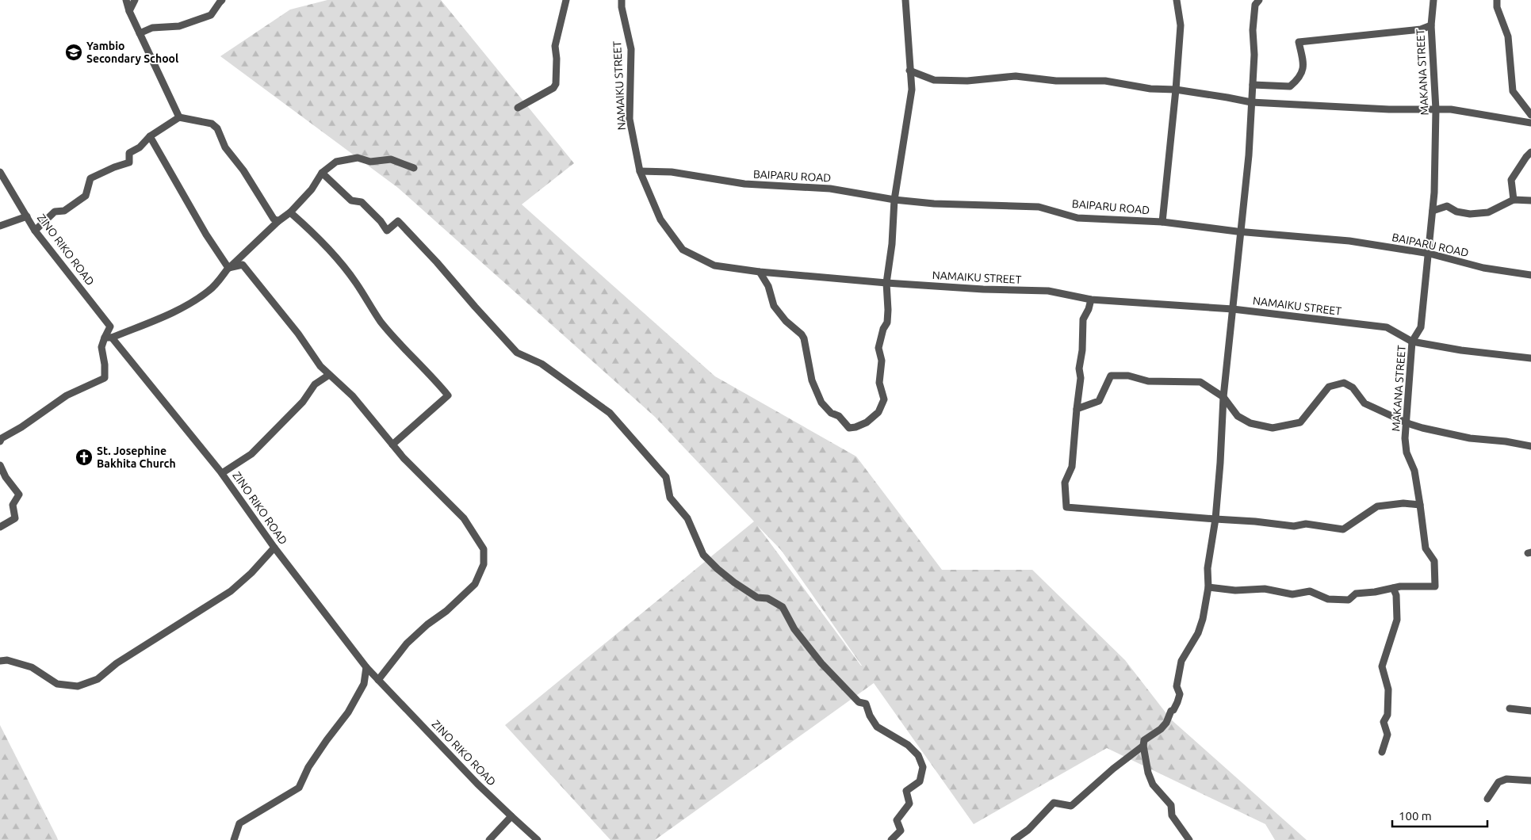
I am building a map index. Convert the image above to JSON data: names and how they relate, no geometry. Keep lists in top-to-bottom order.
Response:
{
  "streets": {
    "street": [
      "MAKANA STREET",
      "NAMAIKU STREET",
      "BAIPARU ROAD",
      "ZINO RIKO ROAD"
    ]
  },
  "crossings": [
    ["MAKANA STREET", "NAMAIKU STREET"],
    ["MAKANA STREET", "BAIPARU ROAD"],
    ["NAMAIKU STREET", "BAIPARU ROAD"]
  ],
  "places": {
    "school or university": ["Yambio Secondary School"],
    "church": ["St. Josephine Bakhita Church"]
  },
  "scale_bar": "100 m"
}
